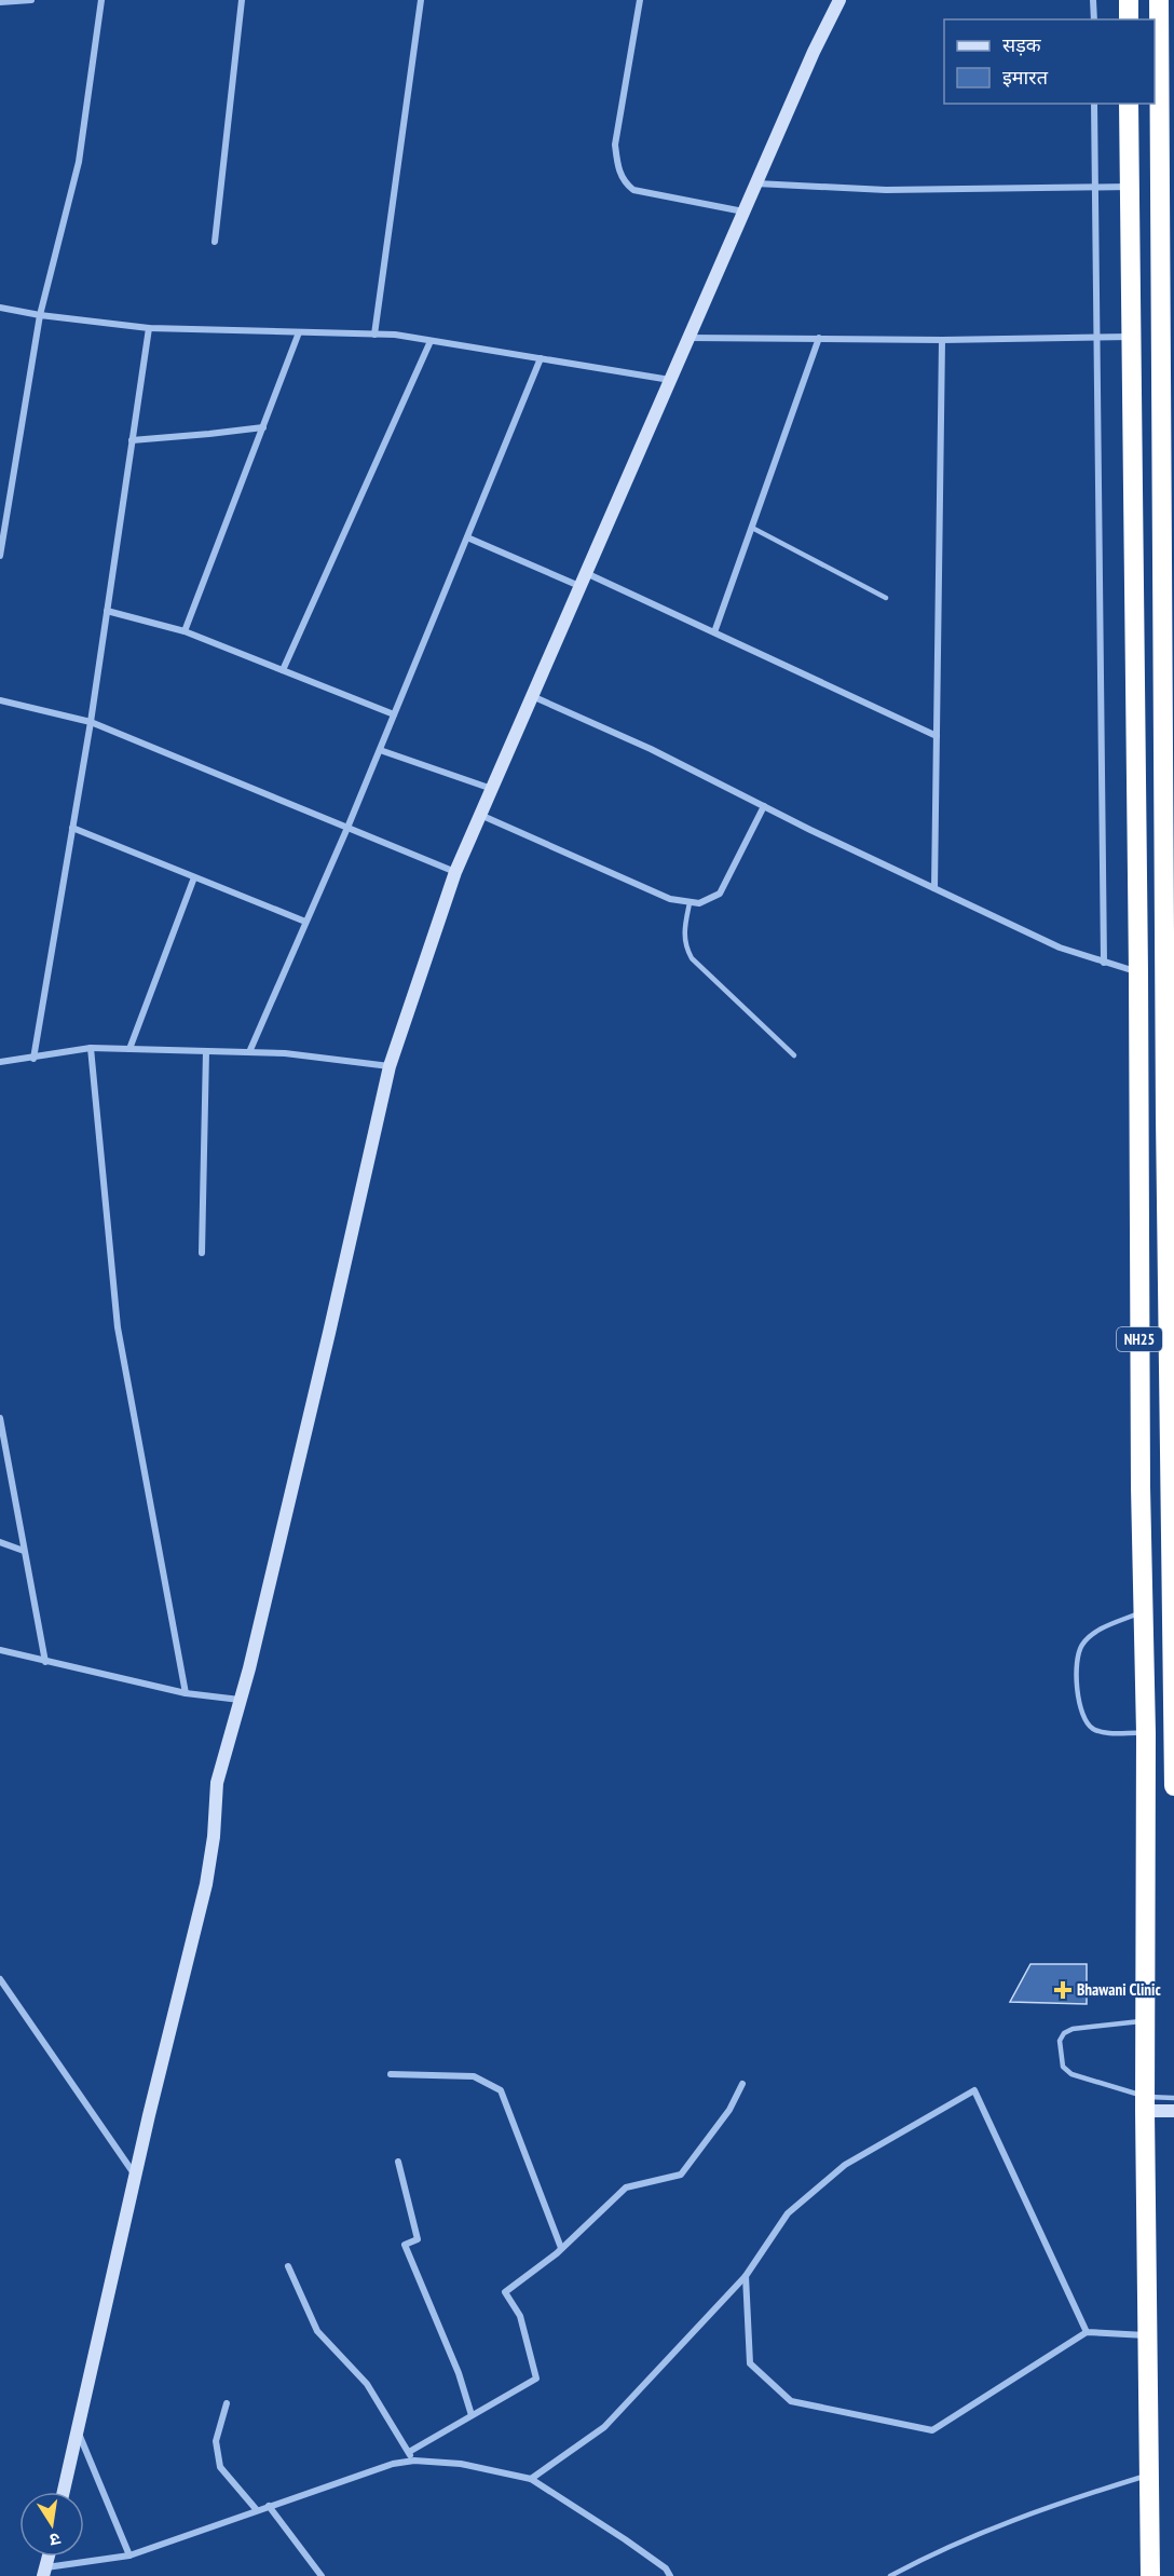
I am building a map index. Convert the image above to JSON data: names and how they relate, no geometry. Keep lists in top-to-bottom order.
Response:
{
  "streets": {
    "highway": ["NH25"]
  },
  "places": {
    "health": ["Bhawani Clinic"]
  },
  "legend": ["सड़क", "इमारत"],
  "north": "bottom"
}
